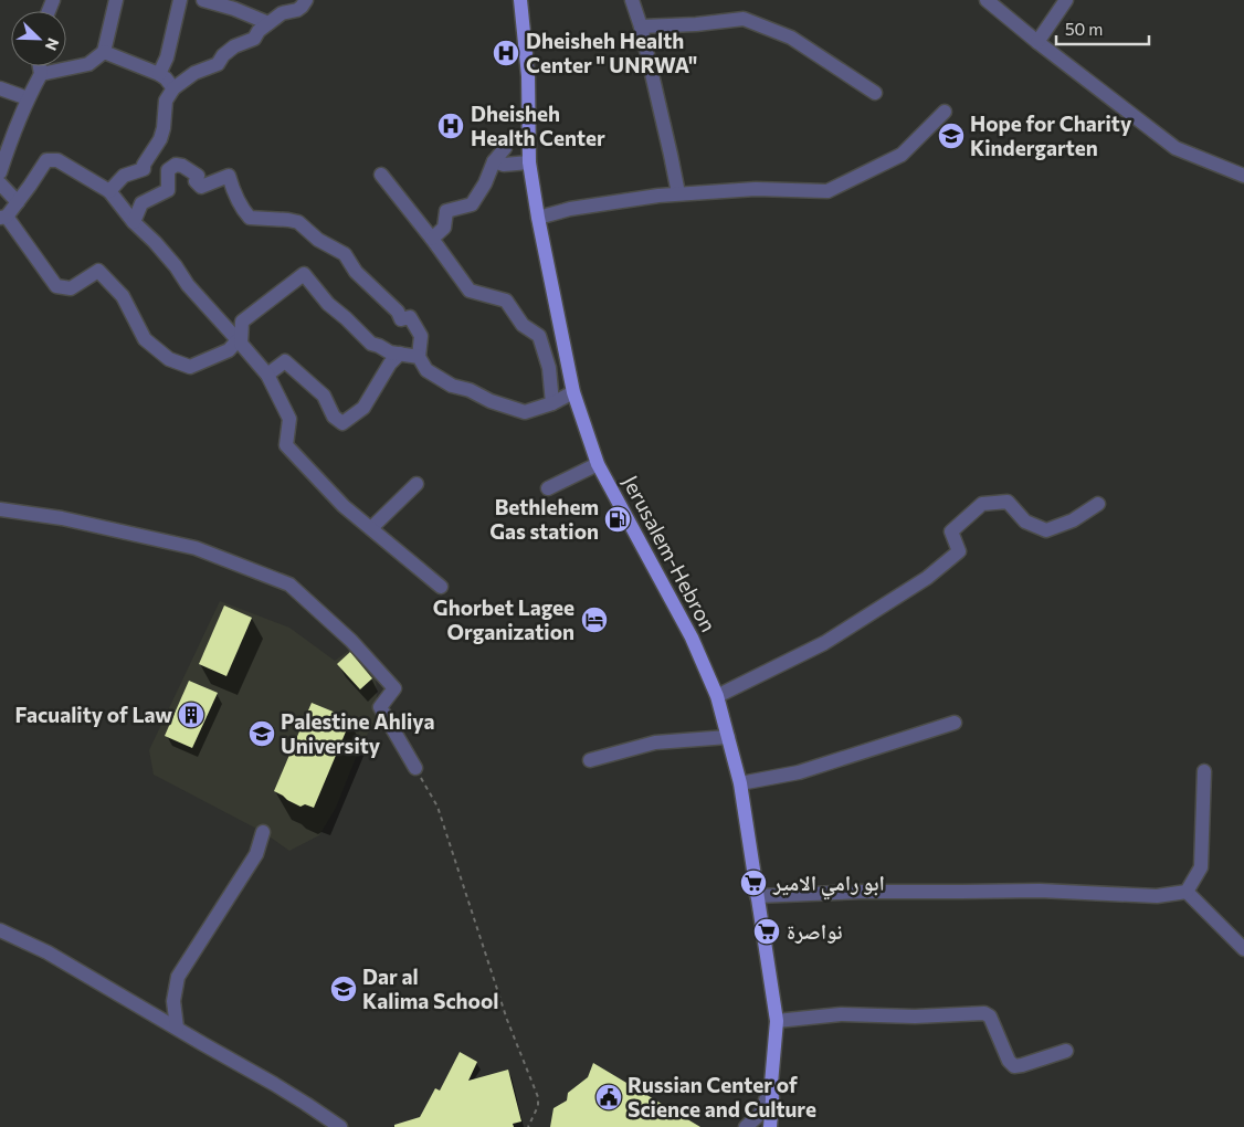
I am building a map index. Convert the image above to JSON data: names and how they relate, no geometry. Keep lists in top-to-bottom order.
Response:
{
  "streets": {
    "main road": ["Jerusalem-Hebron"]
  },
  "places": {
    "hospital": ["Dheisheh Health Center \" UNRWA\"", "Dheisheh Health Center"],
    "school or university": ["Hope for Charity Kindergarten", "Palestine Ahliya University", "Dar al Kalima School"],
    "fuel station": ["Bethlehem Gas station"],
    "hotel": ["Ghorbet Lagee Organization"],
    "building": ["Facuality of Law"],
    "supermarket": ["ابو رامي الامير", "نواصرة"],
    "public building": ["Russian Center of Science and Culture"]
  },
  "scale_bar": "50 m",
  "north": "bottom right"
}
